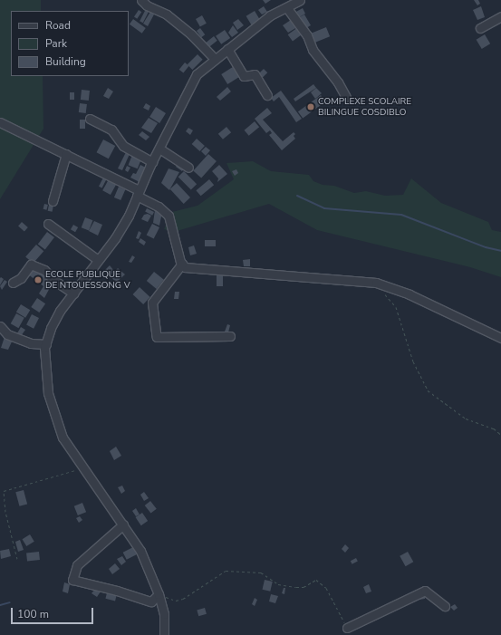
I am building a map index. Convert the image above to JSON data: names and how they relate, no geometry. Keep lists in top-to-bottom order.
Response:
{
  "places": ["COMPLEXE SCOLAIRE BILINGUE COSDIBLO", "ECOLE PUBLIQUE DE NTOUESSONG V"],
  "legend": ["Road", "Park", "Building"],
  "scale_bar": "100 m"
}
